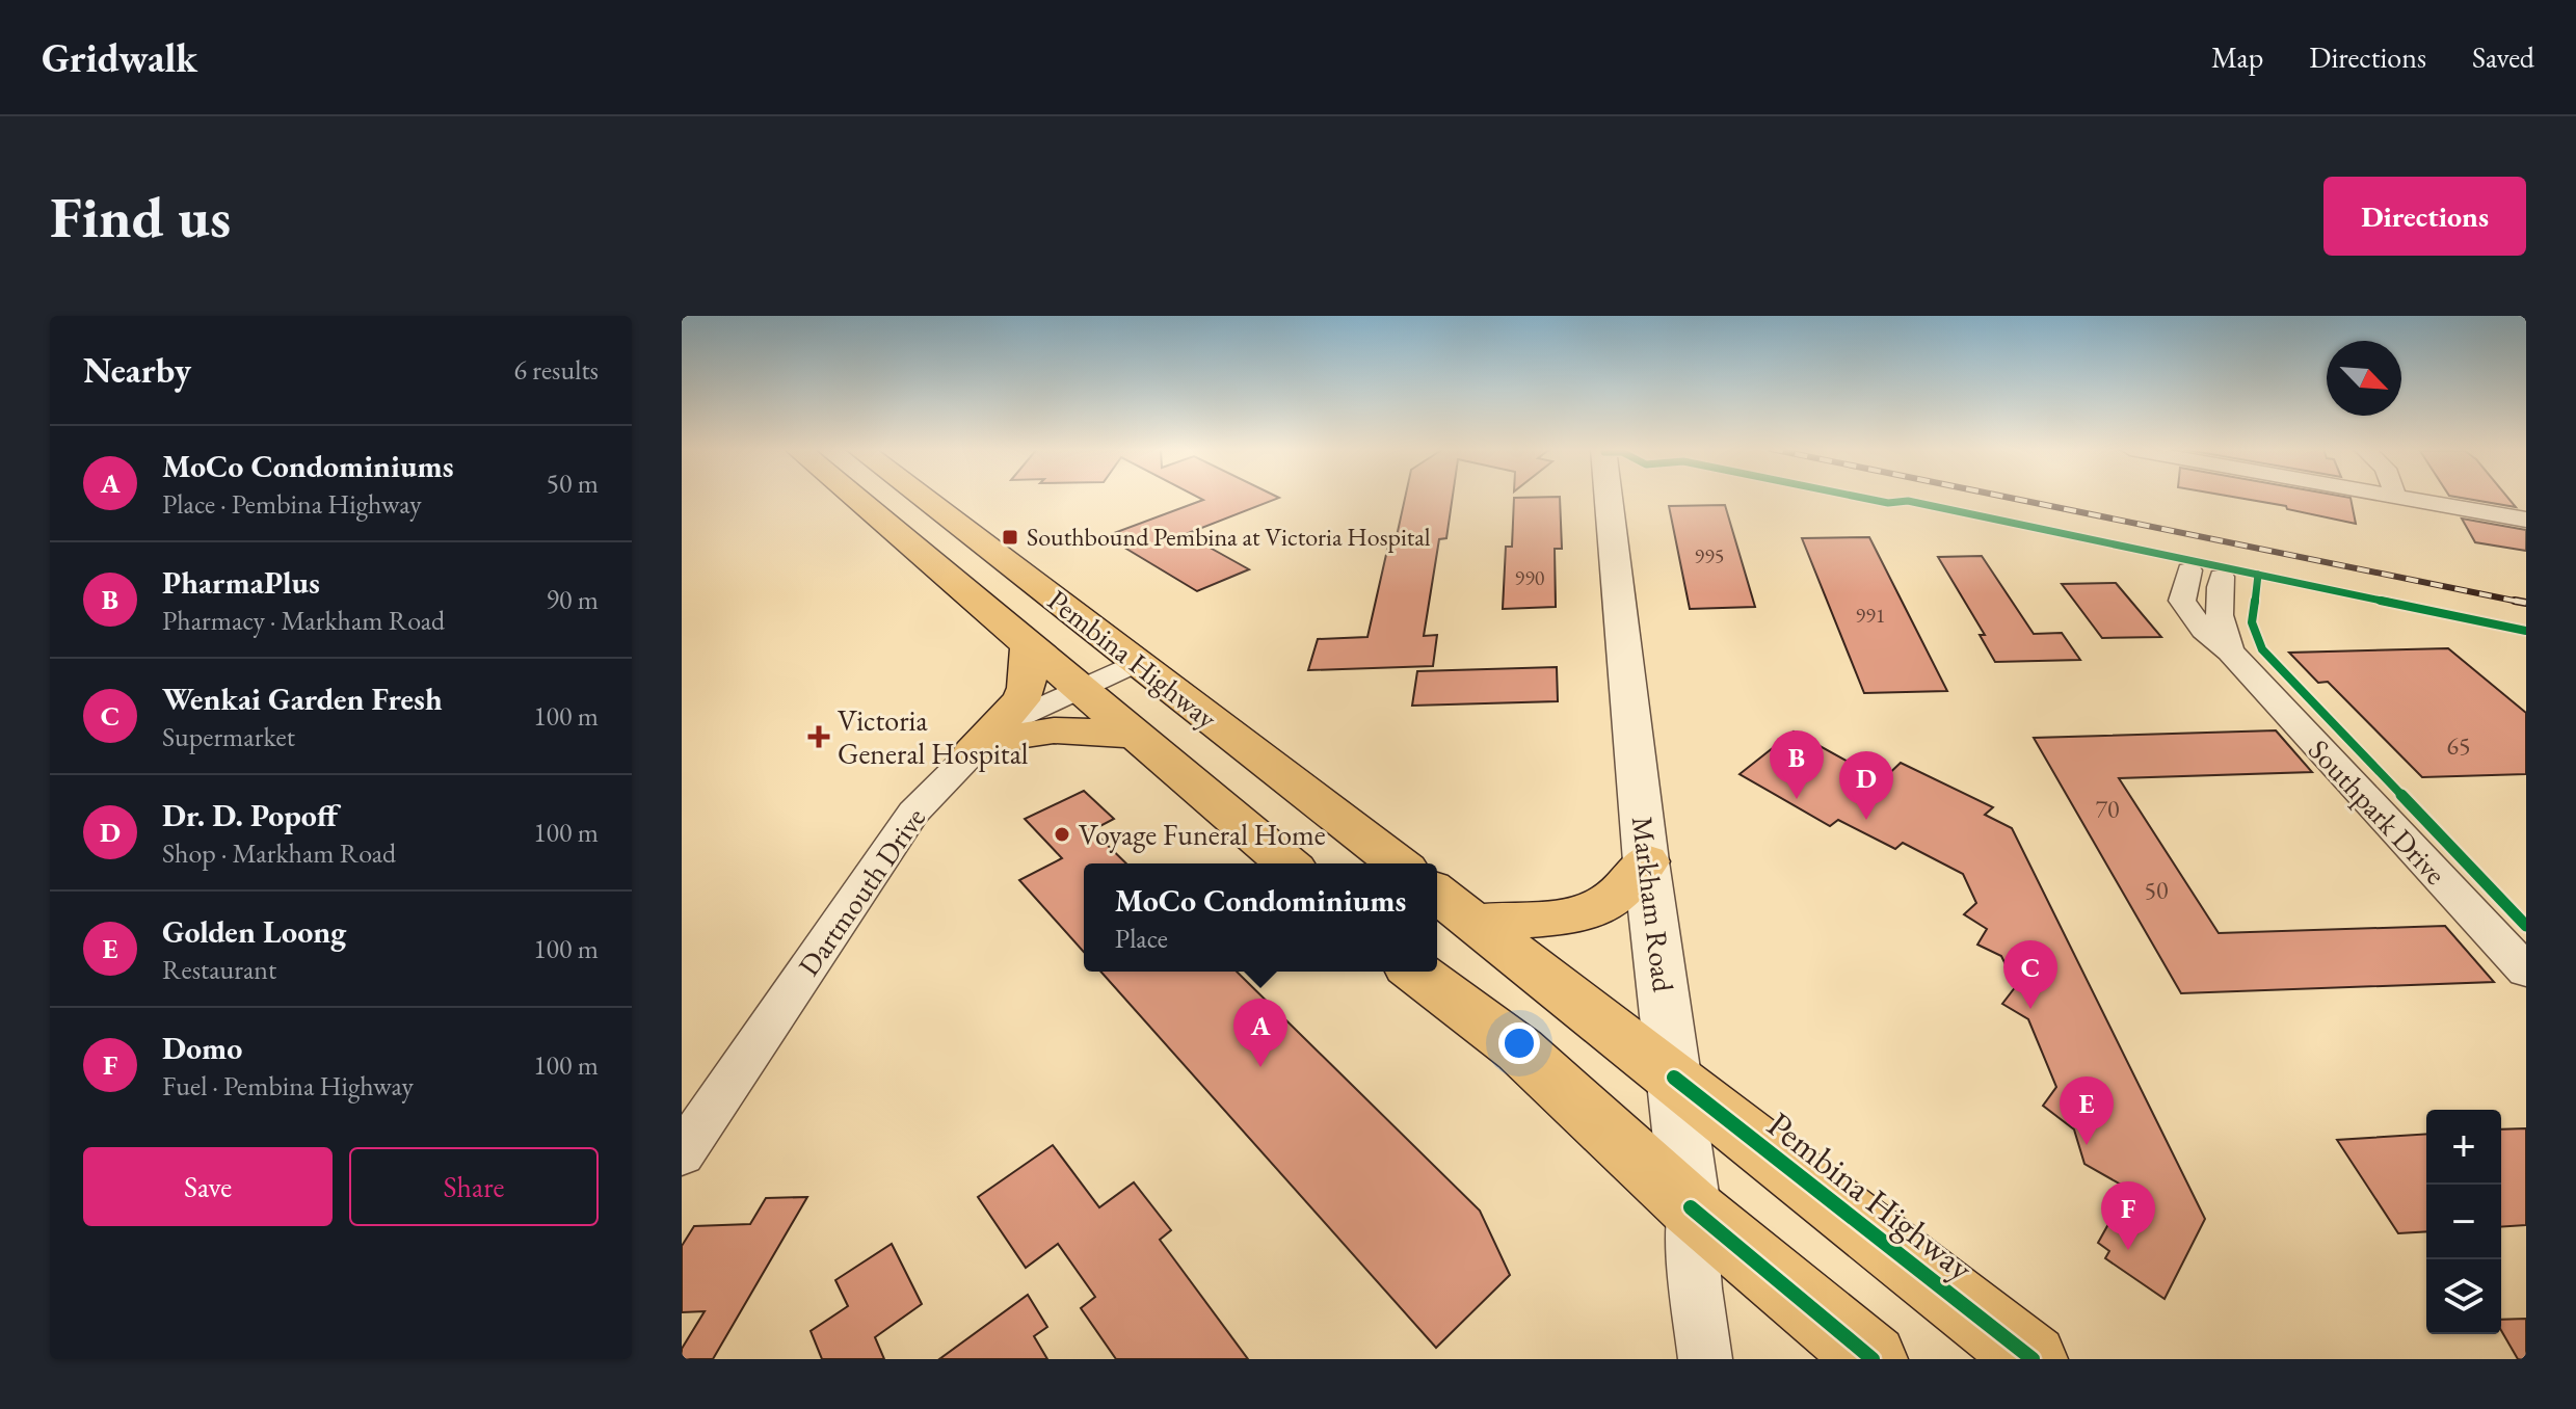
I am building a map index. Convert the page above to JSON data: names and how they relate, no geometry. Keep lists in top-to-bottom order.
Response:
{
  "streets": {
    "main road": ["Pembina Highway"],
    "street": ["Southpark Drive", "Dartmouth Drive", "Markham Road"]
  },
  "crossings": [
    ["Pembina Highway", "Dartmouth Drive"],
    ["Pembina Highway", "Markham Road"]
  ],
  "places": {
    "transit": ["Southbound Pembina at Victoria Hospital"],
    "health": ["Victoria General Hospital"],
    "other": ["Voyage Funeral Home"]
  },
  "house_numbers": [
    "995",
    "990",
    "991",
    "65",
    "70",
    "50"
  ],
  "north": "bottom right",
  "page": {
    "header": "Gridwalk",
    "nav": ["Map", "Directions", "Saved"],
    "buttons": [
      "Directions",
      ["Save", "Share"]
    ],
    "title": "Find us",
    "heading": ["Nearby", "6 results"],
    "list": [
      {
        "mark": "A",
        "name": "MoCo Condominiums",
        "note": "Place · Pembina Highway",
        "value": "50 m"
      },
      {
        "mark": "B",
        "name": "PharmaPlus",
        "note": "Pharmacy · Markham Road",
        "value": "90 m"
      },
      {
        "mark": "C",
        "name": "Wenkai Garden Fresh",
        "note": "Supermarket",
        "value": "100 m"
      },
      {
        "mark": "D",
        "name": "Dr. D. Popoff",
        "note": "Shop · Markham Road",
        "value": "100 m"
      },
      {
        "mark": "E",
        "name": "Golden Loong",
        "note": "Restaurant",
        "value": "100 m"
      },
      {
        "mark": "F",
        "name": "Domo",
        "note": "Fuel · Pembina Highway",
        "value": "100 m"
      }
    ],
    "pins": [
      "B",
      "D",
      "C",
      "A",
      "E",
      "F"
    ],
    "popup": ["MoCo Condominiums", "Place"],
    "map_buttons": ["+", "−"]
  }
}
